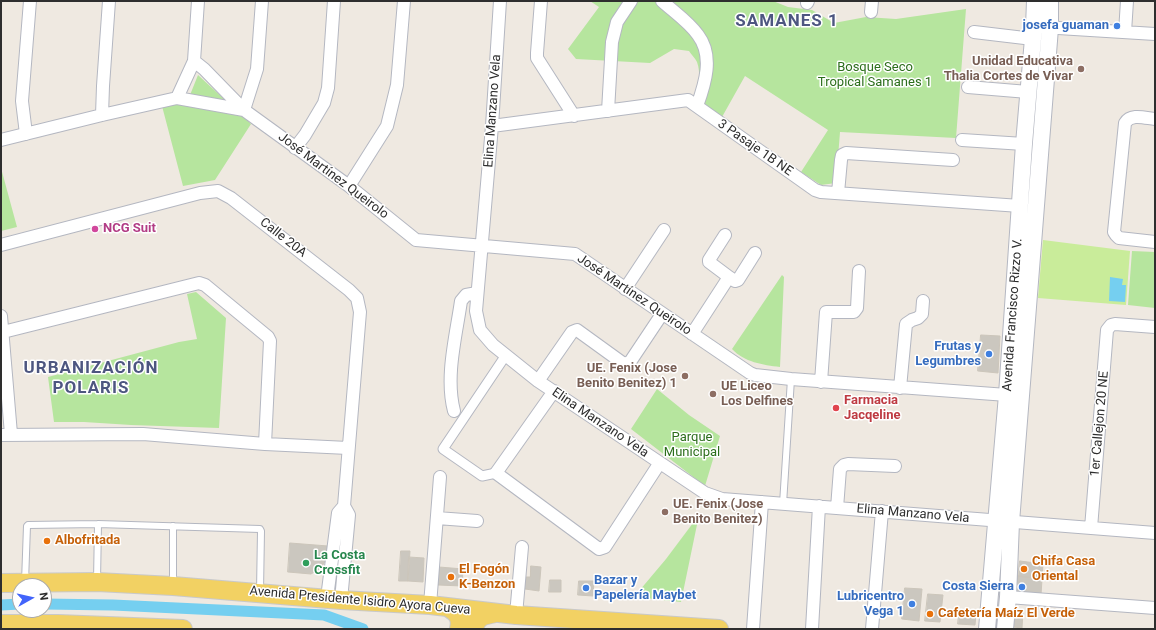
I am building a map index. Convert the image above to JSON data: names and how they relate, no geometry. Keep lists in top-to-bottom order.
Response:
{
  "streets": {
    "main road": ["Avenida Francisco Rizzo V.", "Avenida Presidente Isidro Ayora Cueva"],
    "street": [
      "Elina Manzano Vela",
      "3 Pasaje 1B NE",
      "José Martínez Queirolo",
      "Calle 20A",
      "1er Callejon 20 NE"
    ]
  },
  "crossings": [
    ["Elina Manzano Vela", "3 Pasaje 1B NE"],
    ["Elina Manzano Vela", "José Martínez Queirolo"],
    ["Elina Manzano Vela", "Avenida Francisco Rizzo V."],
    ["Elina Manzano Vela", "1er Callejon 20 NE"],
    ["3 Pasaje 1B NE", "Avenida Francisco Rizzo V."],
    ["José Martínez Queirolo", "Avenida Francisco Rizzo V."],
    ["Calle 20A", "Avenida Presidente Isidro Ayora Cueva"]
  ],
  "districts": ["SAMANES 1", "URBANIZACIÓN POLARIS"],
  "parks": ["Bosque Seco Tropical Samanes 1", "Parque Municipal"],
  "places": [
    "josefa guaman",
    "Unidad Educativa Thalia Cortes de Vivar",
    "NCG Suit",
    "Frutas y Legumbres",
    "UE. Fenix (Jose Benito Benitez) 1",
    "UE Liceo Los Delfines",
    "Farmacia Jacqeline",
    "UE. Fenix (Jose Benito Benitez)",
    "Albofritada",
    "La Costa Crossfit",
    "Chifa Casa Oriental",
    "El Fogón K-Benzon",
    "Costa Sierra",
    "Bazar y Papelería Maybet",
    "Lubricentro Vega 1",
    "Cafetería Maíz El Verde"
  ],
  "north": "right"
}
